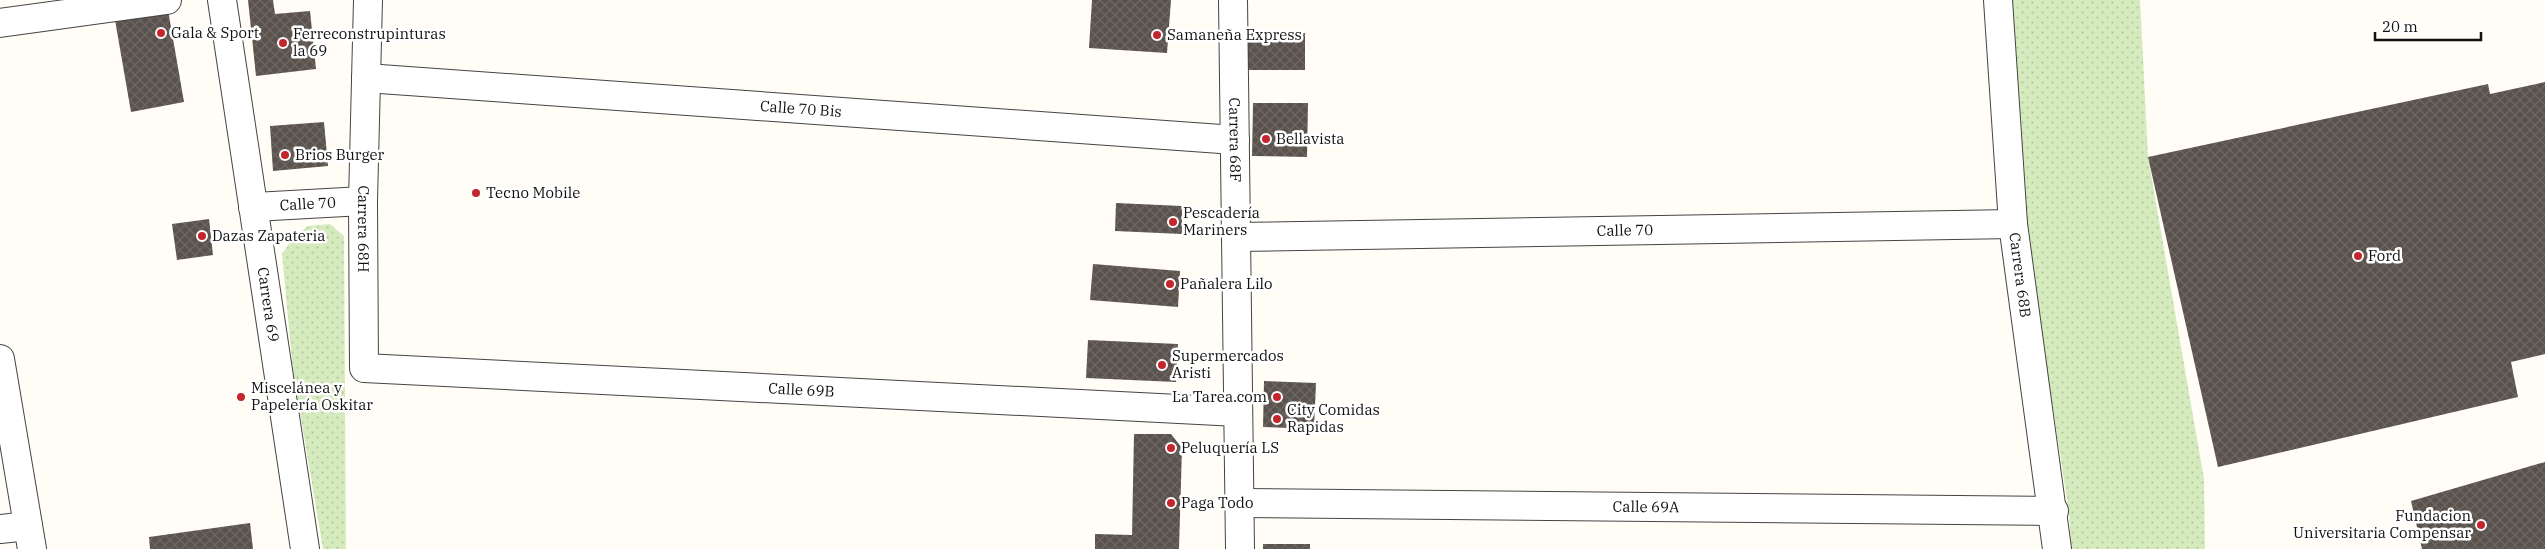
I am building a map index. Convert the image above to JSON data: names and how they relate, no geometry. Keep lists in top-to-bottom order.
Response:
{
  "streets": {
    "street": [
      "Calle 70 Bis",
      "Carrera 68F",
      "Calle 70",
      "Carrera 68H",
      "Carrera 68B",
      "Carrera 69",
      "Calle 69B",
      "Calle 69A"
    ]
  },
  "crossings": [
    ["Calle 70 Bis", "Carrera 68F"],
    ["Calle 70 Bis", "Carrera 68H"],
    ["Carrera 68F", "Calle 70"],
    ["Carrera 68F", "Calle 69B"],
    ["Carrera 68F", "Calle 69A"],
    ["Calle 70", "Carrera 68H"],
    ["Calle 70", "Carrera 68B"],
    ["Calle 70", "Carrera 69"],
    ["Carrera 68H", "Calle 69B"],
    ["Carrera 68B", "Calle 69A"]
  ],
  "places": [
    "Gala & Sport",
    "Samaneña Express",
    "Ferreconstrupinturas la 69",
    "Bellavista",
    "Brios Burger",
    "Tecno Mobile",
    "Pescadería Mariners",
    "Dazas Zapateria",
    "Ford",
    "Pañalera Lilo",
    "Supermercados Aristi",
    "Miscelánea y Papelería Oskitar",
    "La Tarea.com",
    "City Comidas Rapidas",
    "Peluquería LS",
    "Paga Todo",
    "Fundacion Universitaria Compensar"
  ],
  "scale_bar": "20 m"
}
